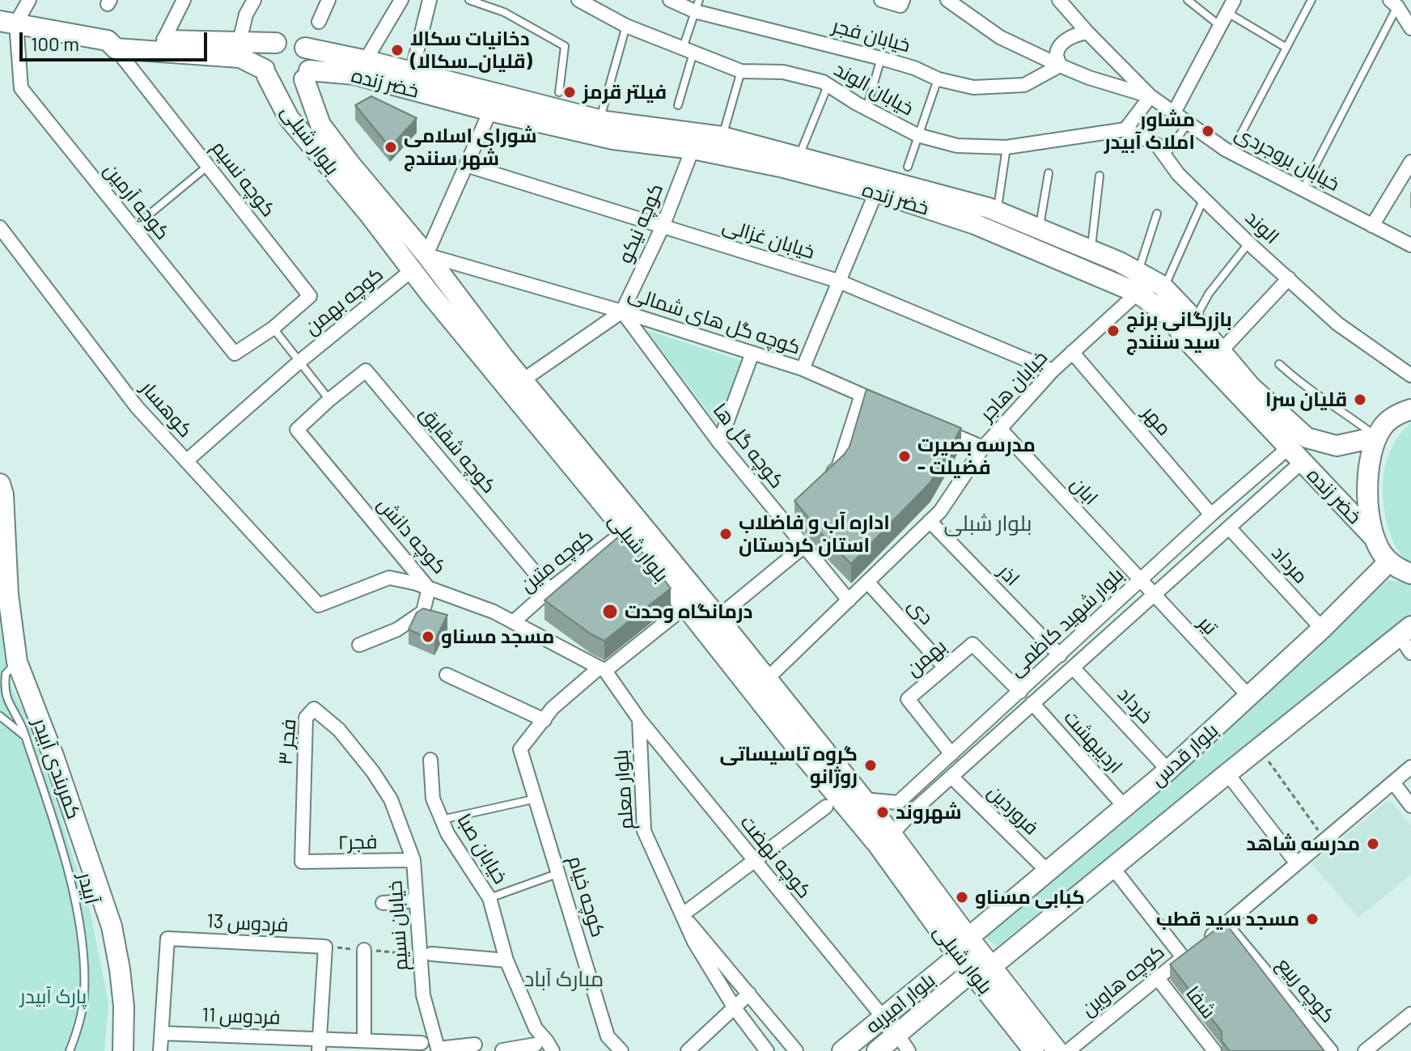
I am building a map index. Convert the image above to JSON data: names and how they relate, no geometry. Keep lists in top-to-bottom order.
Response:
{
  "streets": {
    "street": [
      "خیابان فجر",
      "خضر زنده",
      "خیابان الوند",
      "بلوار شبلی",
      "خیابان بروجردی",
      "کوچه نسیم",
      "کوچه آرمین",
      "کوچه نیکو",
      "الوند",
      "خیابان غزالی",
      "کوچه بهمن",
      "کوچه گل های شمالی",
      "خیابان هاجر",
      "کوهسار",
      "مهر",
      "کوچه گل ها",
      "کوچه شقایق",
      "ابان",
      "کوچه دانش",
      "کوچه متین",
      "مرداد",
      "اذر",
      "دی",
      "بلوار شهید کاظمی",
      "تیر",
      "بهمن",
      "خرداد",
      "فجر ۳",
      "اردیبهشت",
      "بلوار قدس",
      "کمربندی آبیدر",
      "بلوار معلم",
      "فروردین",
      "فجر۲",
      "خیابان صبا",
      "کوچه نهضت",
      "کوچه خیام",
      "فردوس 13",
      "خیابان نسیم",
      "کوچه هاوین",
      "کوچه ربیع",
      "شفا",
      "بلوار امیریه",
      "فردوس 11"
    ],
    "lane": ["آبیدر"]
  },
  "crossings": [
    ["خیابان فجر", "خیابان بروجردی"],
    ["خضر زنده", "بلوار شبلی"],
    ["خضر زنده", "کوچه نیکو"],
    ["خضر زنده", "خیابان هاجر"],
    ["خضر زنده", "بلوار شهید کاظمی"],
    ["خیابان الوند", "الوند"],
    ["بلوار شبلی", "کوچه بهمن"],
    ["بلوار شبلی", "کوچه گل های شمالی"],
    ["بلوار شبلی", "خیابان هاجر"],
    ["بلوار شبلی", "کوچه متین"],
    ["بلوار شبلی", "بلوار شهید کاظمی"],
    ["بلوار شبلی", "بلوار قدس"],
    ["بلوار شبلی", "بلوار امیریه"],
    ["کوچه نسیم", "کوچه آرمین"],
    ["کوچه نیکو", "خیابان غزالی"],
    ["کوچه نیکو", "کوچه گل های شمالی"],
    ["کوچه نیکو", "کوچه گل ها"],
    ["خیابان غزالی", "خیابان هاجر"],
    ["کوچه بهمن", "کوهسار"],
    ["کوچه گل های شمالی", "کوچه گل ها"],
    ["خیابان هاجر", "مهر"],
    ["خیابان هاجر", "کوچه گل ها"],
    ["خیابان هاجر", "ابان"],
    ["خیابان هاجر", "اذر"],
    ["خیابان هاجر", "دی"],
    ["کوهسار", "کوچه دانش"],
    ["مهر", "بلوار شهید کاظمی"],
    ["کوچه شقایق", "کوچه دانش"],
    ["کوچه شقایق", "کوچه متین"],
    ["ابان", "بلوار شهید کاظمی"],
    ["ابان", "تیر"],
    ["کوچه دانش", "کوچه متین"],
    ["مرداد", "بلوار شهید کاظمی"],
    ["مرداد", "بلوار قدس"],
    ["اذر", "بلوار شهید کاظمی"],
    ["دی", "بهمن"],
    ["بلوار شهید کاظمی", "تیر"],
    ["بلوار شهید کاظمی", "بهمن"],
    ["بلوار شهید کاظمی", "خرداد"],
    ["بلوار شهید کاظمی", "اردیبهشت"],
    ["بلوار شهید کاظمی", "فروردین"],
    ["تیر", "بلوار قدس"],
    ["خرداد", "بلوار قدس"],
    ["فجر ۳", "فجر۲"],
    ["فجر ۳", "خیابان نسیم"],
    ["اردیبهشت", "بلوار قدس"],
    ["بلوار قدس", "فروردین"],
    ["کمربندی آبیدر", "آبیدر"],
    ["بلوار معلم", "کوچه نهضت"],
    ["فجر۲", "خیابان نسیم"],
    ["کوچه نهضت", "بلوار امیریه"],
    ["فردوس 13", "فردوس 11"],
    ["کوچه هاوین", "کوچه ربیع"],
    ["کوچه هاوین", "شفا"]
  ],
  "districts": ["بلوار شبلی", "مبارک آباد"],
  "parks": ["پارک آبیدر"],
  "places": [
    "دخانیات سکالا (قلیان_سکالا)",
    "فیلتر قرمز",
    "مشاور املاک آبیدر",
    "شورای اسلامی شهر سنندج",
    "بازرگانی برنج سید سنندج",
    "قلیان سرا",
    "مدرسه بصیرت - فضیلت",
    "اداره آب و فاضلاب استان کردستان",
    "درمانگاه وحدت",
    "مسجد مسناو",
    "گروه تاسیساتی روژانو",
    "شهروند",
    "مدرسه شاهد",
    "کبابی مسناو",
    "مسجد سید قطب"
  ],
  "scale_bar": "100 m"
}
